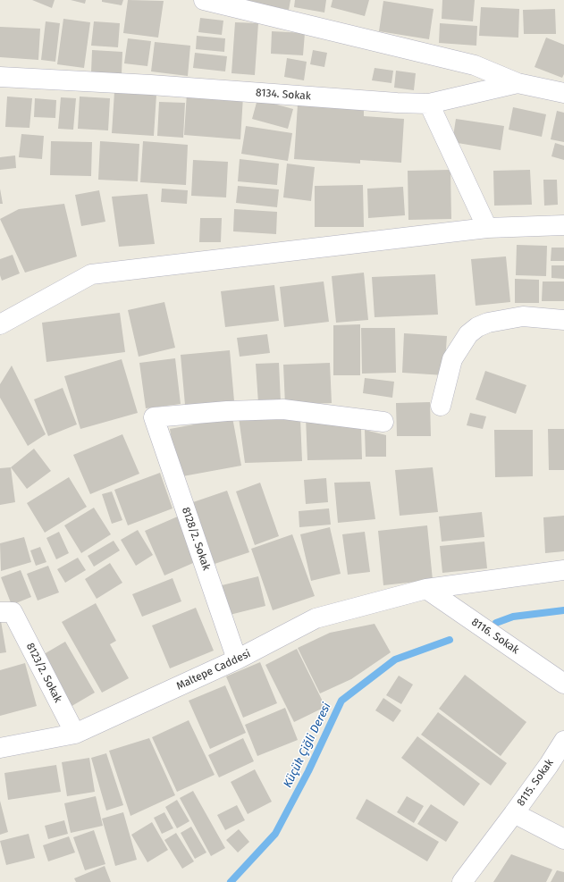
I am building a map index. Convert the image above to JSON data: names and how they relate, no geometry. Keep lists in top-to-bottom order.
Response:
{
  "streets": {
    "street": [
      "8134. Sokak",
      "8128/2. Sokak",
      "8116. Sokak",
      "Maltepe Caddesi",
      "8123/2. Sokak",
      "8115. Sokak"
    ]
  },
  "crossings": [
    ["8128/2. Sokak", "Maltepe Caddesi"],
    ["8116. Sokak", "Maltepe Caddesi"],
    ["Maltepe Caddesi", "8123/2. Sokak"]
  ],
  "water": ["Küçük Çiğli Deresi"]
}
